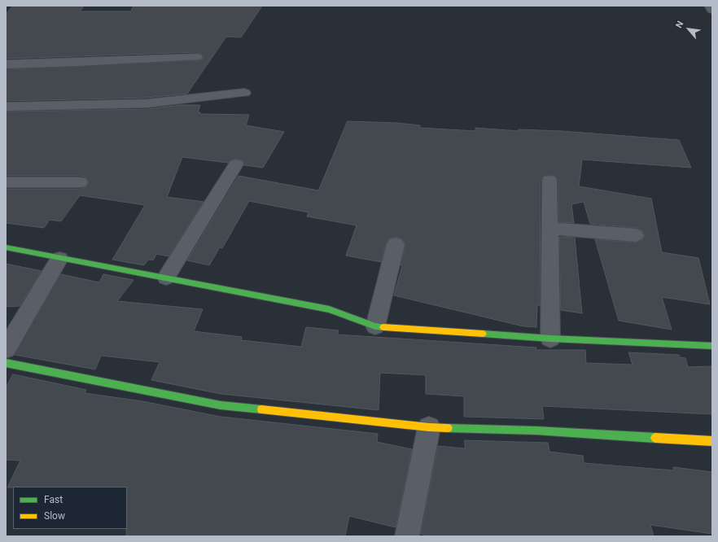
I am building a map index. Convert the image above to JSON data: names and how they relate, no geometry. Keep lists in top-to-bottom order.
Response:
{
  "legend": ["Fast", "Slow"],
  "north": "top left"
}
